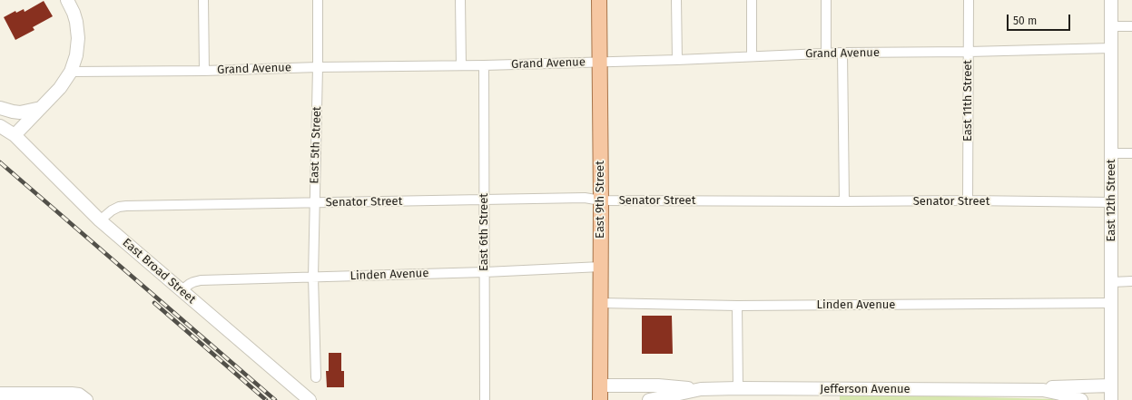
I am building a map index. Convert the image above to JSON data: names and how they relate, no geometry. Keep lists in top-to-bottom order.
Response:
{
  "streets": {
    "main road": ["East 9th Street"],
    "street": [
      "Grand Avenue",
      "East 11th Street",
      "East 5th Street",
      "Senator Street",
      "East 12th Street",
      "East 6th Street",
      "East Broad Street",
      "Linden Avenue",
      "Jefferson Avenue"
    ]
  },
  "crossings": [
    ["Grand Avenue", "East 11th Street"],
    ["Grand Avenue", "East 5th Street"],
    ["Grand Avenue", "East 9th Street"],
    ["Grand Avenue", "East 12th Street"],
    ["Grand Avenue", "East 6th Street"],
    ["East 11th Street", "Senator Street"],
    ["East 5th Street", "Senator Street"],
    ["East 5th Street", "Linden Avenue"],
    ["East 9th Street", "Senator Street"],
    ["East 9th Street", "Linden Avenue"],
    ["Senator Street", "East 12th Street"],
    ["Senator Street", "East 6th Street"],
    ["Senator Street", "East Broad Street"],
    ["East 12th Street", "Linden Avenue"],
    ["East 6th Street", "Linden Avenue"],
    ["East Broad Street", "Linden Avenue"]
  ],
  "scale_bar": "50 m"
}
